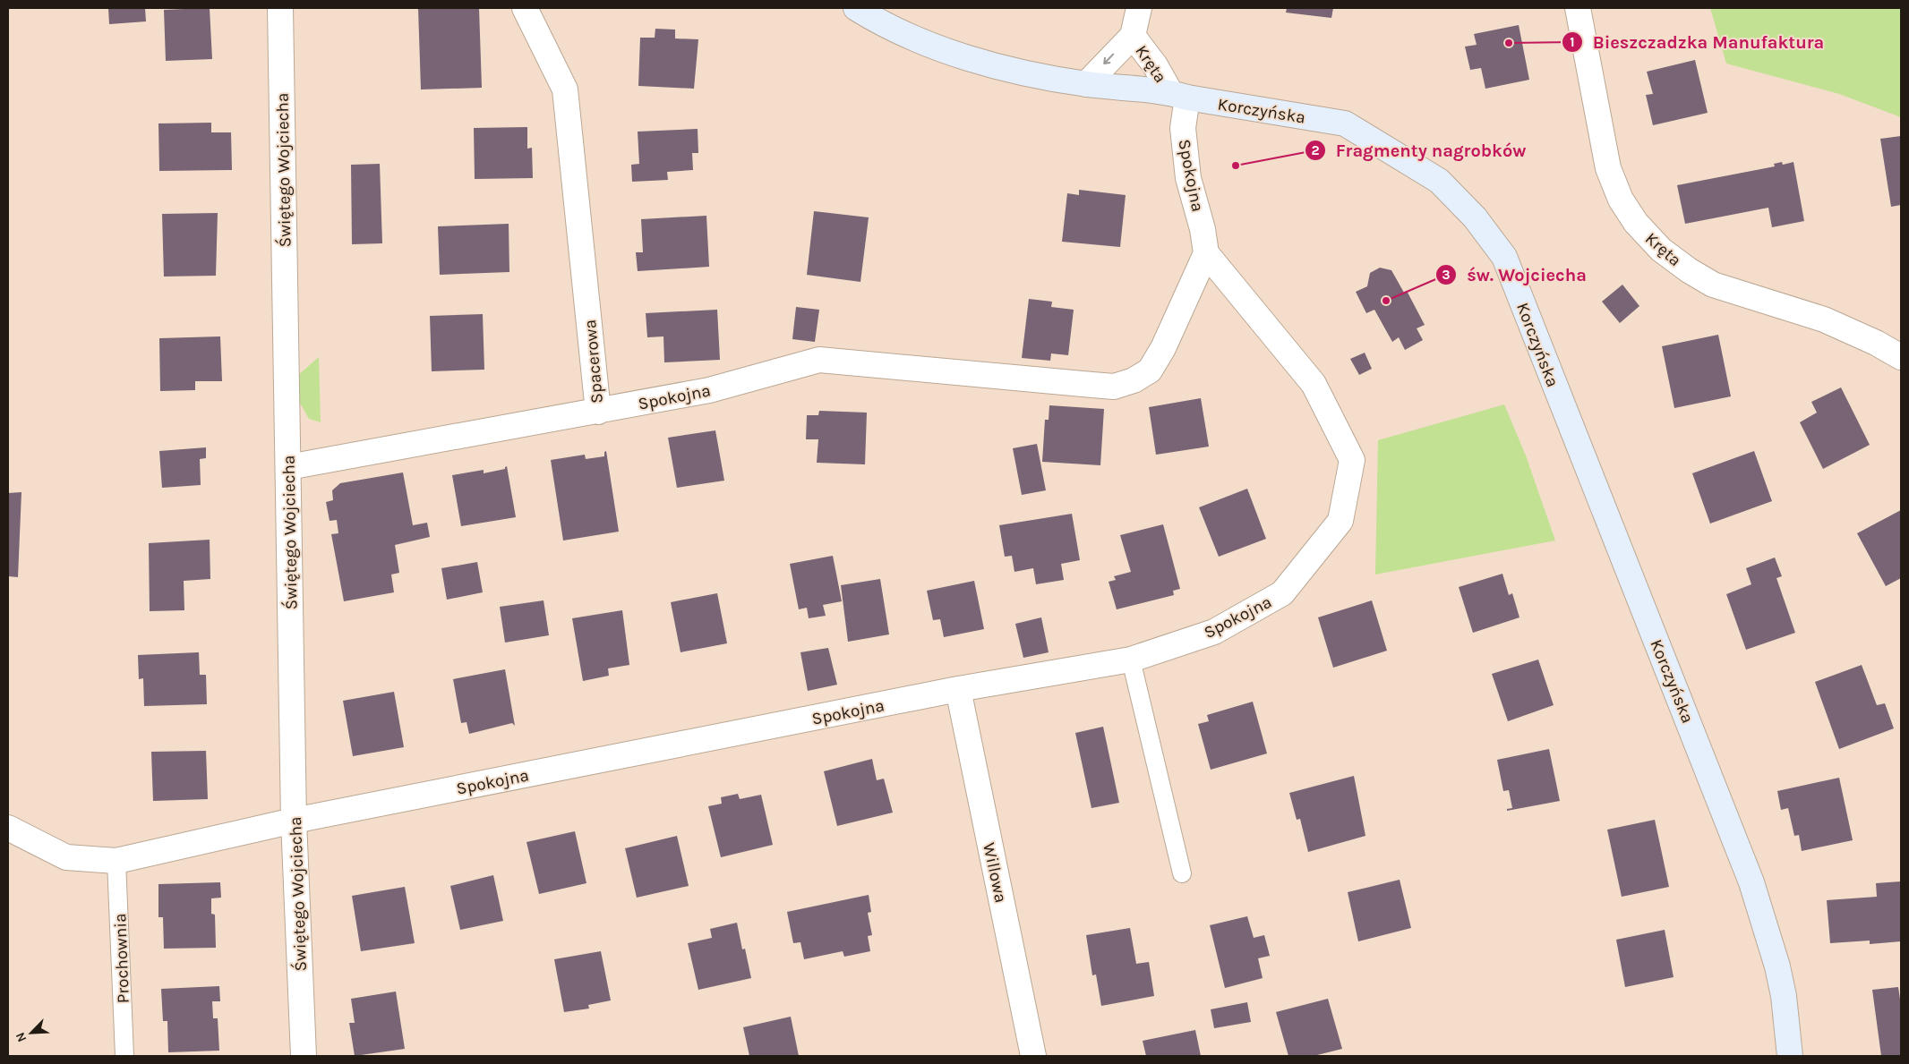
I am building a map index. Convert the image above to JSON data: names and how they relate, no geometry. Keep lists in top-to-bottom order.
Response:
{
  "streets": {
    "main road": ["Korczyńska"],
    "street": [
      "Kręta",
      "Świętego Wojciecha",
      "Spokojna",
      "Spacerowa",
      "Willowa"
    ],
    "lane": ["Prochownia"]
  },
  "crossings": [
    ["Kręta", "Korczyńska"],
    ["Kręta", "Spokojna"],
    ["Korczyńska", "Spokojna"],
    ["Świętego Wojciecha", "Spokojna"],
    ["Świętego Wojciecha", "Spacerowa"],
    ["Spokojna", "Spacerowa"],
    ["Spokojna", "Willowa"],
    ["Spokojna", "Prochownia"]
  ],
  "places": ["Bieszczadzka Manufaktura", "Fragmenty nagrobków", "św. Wojciecha"],
  "north": "bottom left"
}
